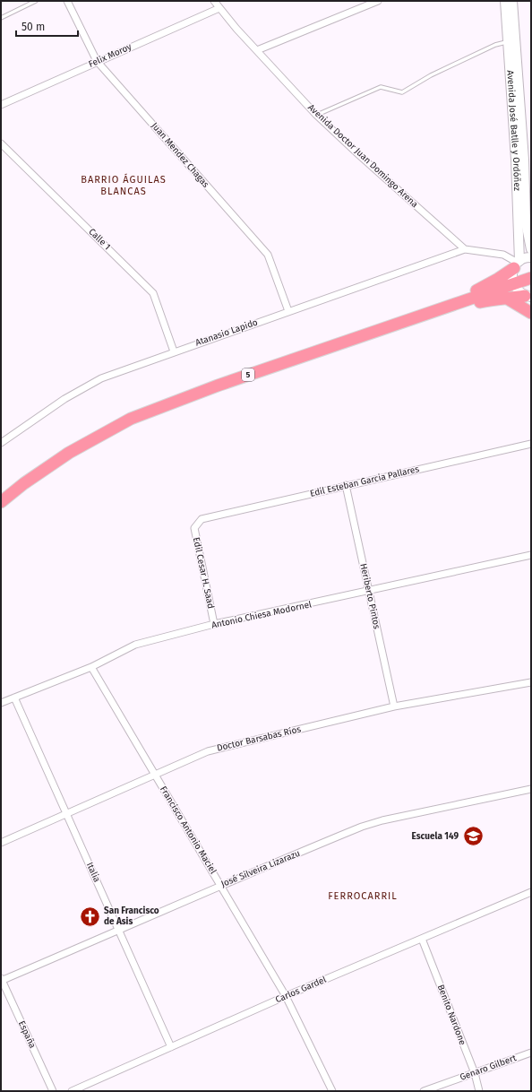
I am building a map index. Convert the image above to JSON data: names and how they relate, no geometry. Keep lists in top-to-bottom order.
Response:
{
  "streets": {
    "highway": ["5"],
    "street": [
      "Felix Moroy",
      "Avenida José Batlle y Ordóñez",
      "Juan Mendez Chagas",
      "Avenida Doctor Juan Domingo Arena",
      "Calle 1",
      "Atanasio Lapido",
      "Edil Esteban Garcia Pallares",
      "Edil Cesar H. Saad",
      "Heriberto Pintos",
      "Antonio Chiesa Modornel",
      "Doctor Barsabas Ríos",
      "Francisco Antonio Maciel",
      "José Silveira Lizarazu",
      "Italia",
      "Carlos Gardel",
      "Benito Nardone",
      "España",
      "Genaro Gilbert"
    ]
  },
  "crossings": [
    ["Felix Moroy", "Juan Mendez Chagas"],
    ["Felix Moroy", "Avenida Doctor Juan Domingo Arena"],
    ["Avenida José Batlle y Ordóñez", "5"],
    ["Juan Mendez Chagas", "Atanasio Lapido"],
    ["Avenida Doctor Juan Domingo Arena", "Atanasio Lapido"],
    ["Calle 1", "Atanasio Lapido"],
    ["Edil Esteban Garcia Pallares", "Edil Cesar H. Saad"],
    ["Edil Esteban Garcia Pallares", "Heriberto Pintos"],
    ["Edil Cesar H. Saad", "Antonio Chiesa Modornel"],
    ["Heriberto Pintos", "Antonio Chiesa Modornel"],
    ["Heriberto Pintos", "Doctor Barsabas Ríos"],
    ["Antonio Chiesa Modornel", "Francisco Antonio Maciel"],
    ["Antonio Chiesa Modornel", "Italia"],
    ["Doctor Barsabas Ríos", "Francisco Antonio Maciel"],
    ["Doctor Barsabas Ríos", "Italia"],
    ["Francisco Antonio Maciel", "José Silveira Lizarazu"],
    ["Francisco Antonio Maciel", "Carlos Gardel"],
    ["José Silveira Lizarazu", "Italia"],
    ["José Silveira Lizarazu", "España"],
    ["Italia", "Carlos Gardel"],
    ["Carlos Gardel", "Benito Nardone"],
    ["Benito Nardone", "Genaro Gilbert"]
  ],
  "districts": ["BARRIO ÁGUILAS BLANCAS", "FERROCARRIL"],
  "places": {
    "school or university": ["Escuela 149"],
    "church": ["San Francisco de Asis"]
  },
  "scale_bar": "50 m"
}
